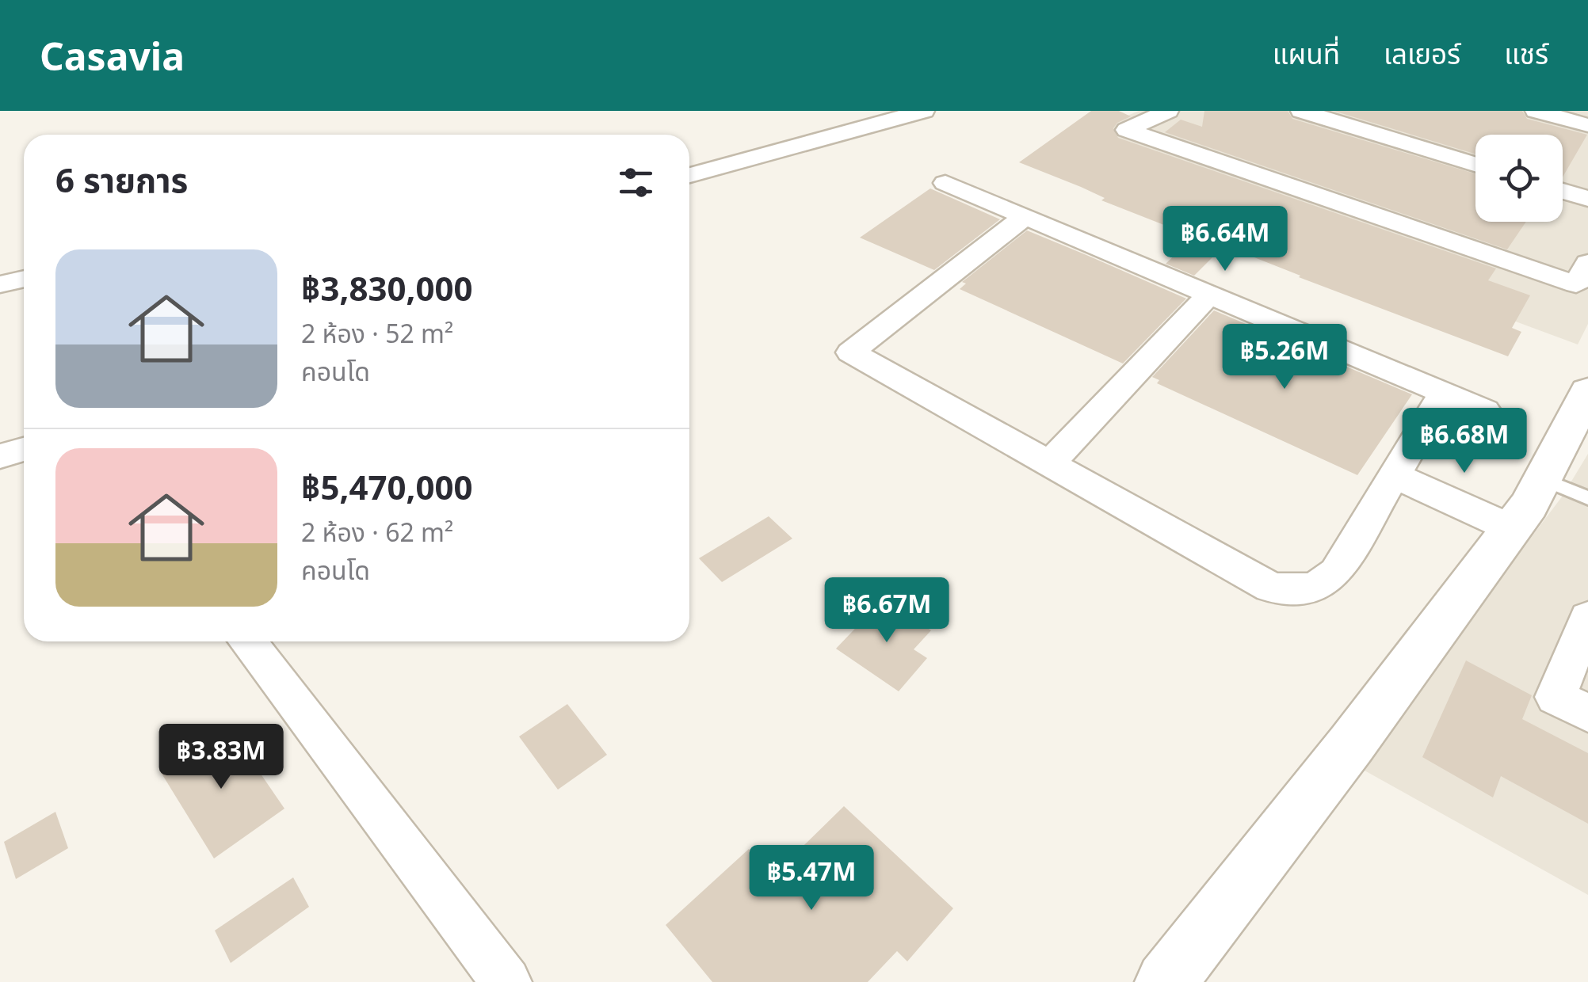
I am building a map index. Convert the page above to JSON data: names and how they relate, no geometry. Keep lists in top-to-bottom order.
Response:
{
  "page": {
    "header": "Casavia",
    "nav": ["แผนที่", "เลเยอร์", "แชร์"],
    "heading": "6 รายการ",
    "price": [
      "฿6.64M",
      "฿5.26M",
      "฿6.68M",
      "฿6.67M",
      "฿3.83M",
      "฿5.47M"
    ],
    "list": [
      {
        "name": "฿3,830,000",
        "note": "2 ห้อง · 52 m² · คอนโด"
      },
      {
        "name": "฿5,470,000",
        "note": "2 ห้อง · 62 m² · คอนโด"
      }
    ]
  }
}
